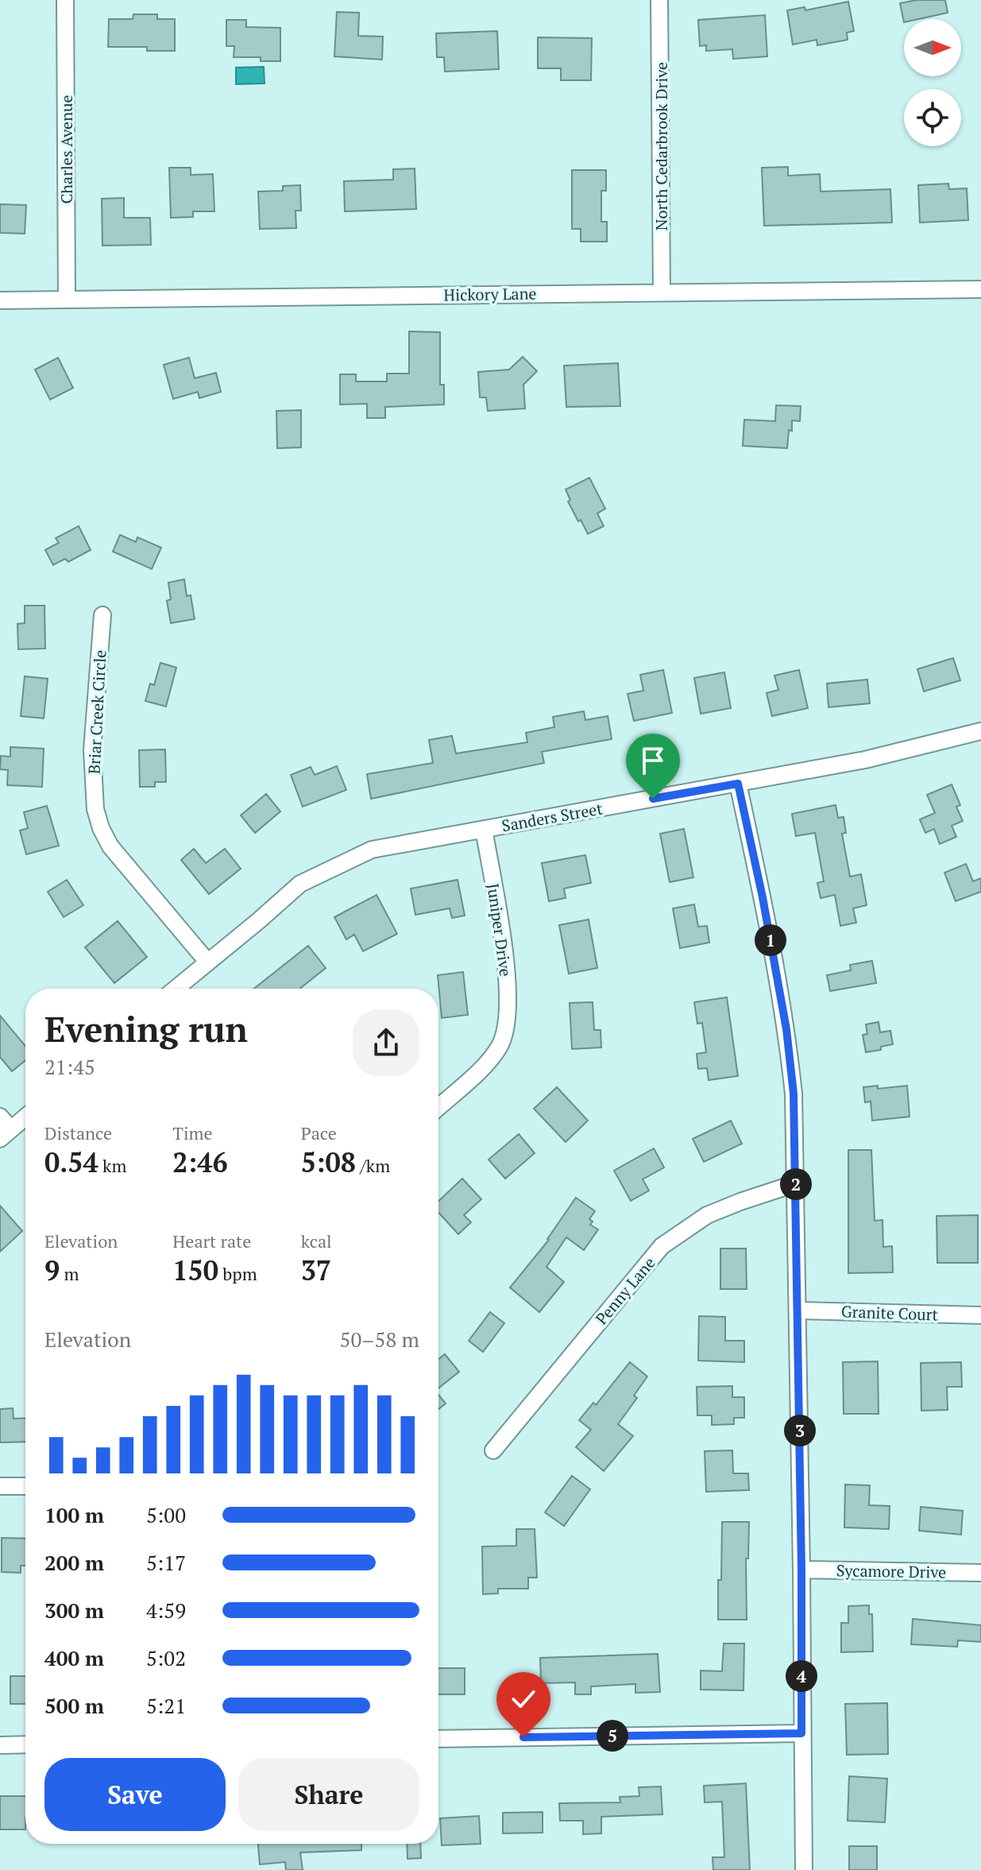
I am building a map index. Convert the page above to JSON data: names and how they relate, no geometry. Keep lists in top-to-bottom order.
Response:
{
  "streets": {
    "street": [
      "North Cedarbrook Drive",
      "Charles Avenue",
      "Hickory Lane",
      "Briar Creek Circle",
      "Sanders Street",
      "Juniper Drive",
      "Penny Lane",
      "Granite Court",
      "Sycamore Drive"
    ]
  },
  "crossings": [
    ["North Cedarbrook Drive", "Hickory Lane"],
    ["Charles Avenue", "Hickory Lane"],
    ["Briar Creek Circle", "Sanders Street"],
    ["Sanders Street", "Juniper Drive"]
  ],
  "north": "right",
  "page": {
    "pins": [
      "1",
      "2",
      "3",
      "4",
      "5"
    ],
    "heading": ["Evening run", "21:45"],
    "stats": [
      ["Distance", "0.54 km"],
      ["Time", "2:46"],
      ["Pace", "5:08 /km"],
      ["Elevation", "9 m"],
      ["Heart rate", "150 bpm"],
      ["kcal", "37"]
    ],
    "chart": ["Elevation", "50–58 m"],
    "list": [
      {
        "name": "100 m",
        "note": "5:00"
      },
      {
        "name": "200 m",
        "note": "5:17"
      },
      {
        "name": "300 m",
        "note": "4:59"
      },
      {
        "name": "400 m",
        "note": "5:02"
      },
      {
        "name": "500 m",
        "note": "5:21"
      }
    ],
    "buttons": ["Save", "Share"]
  }
}
